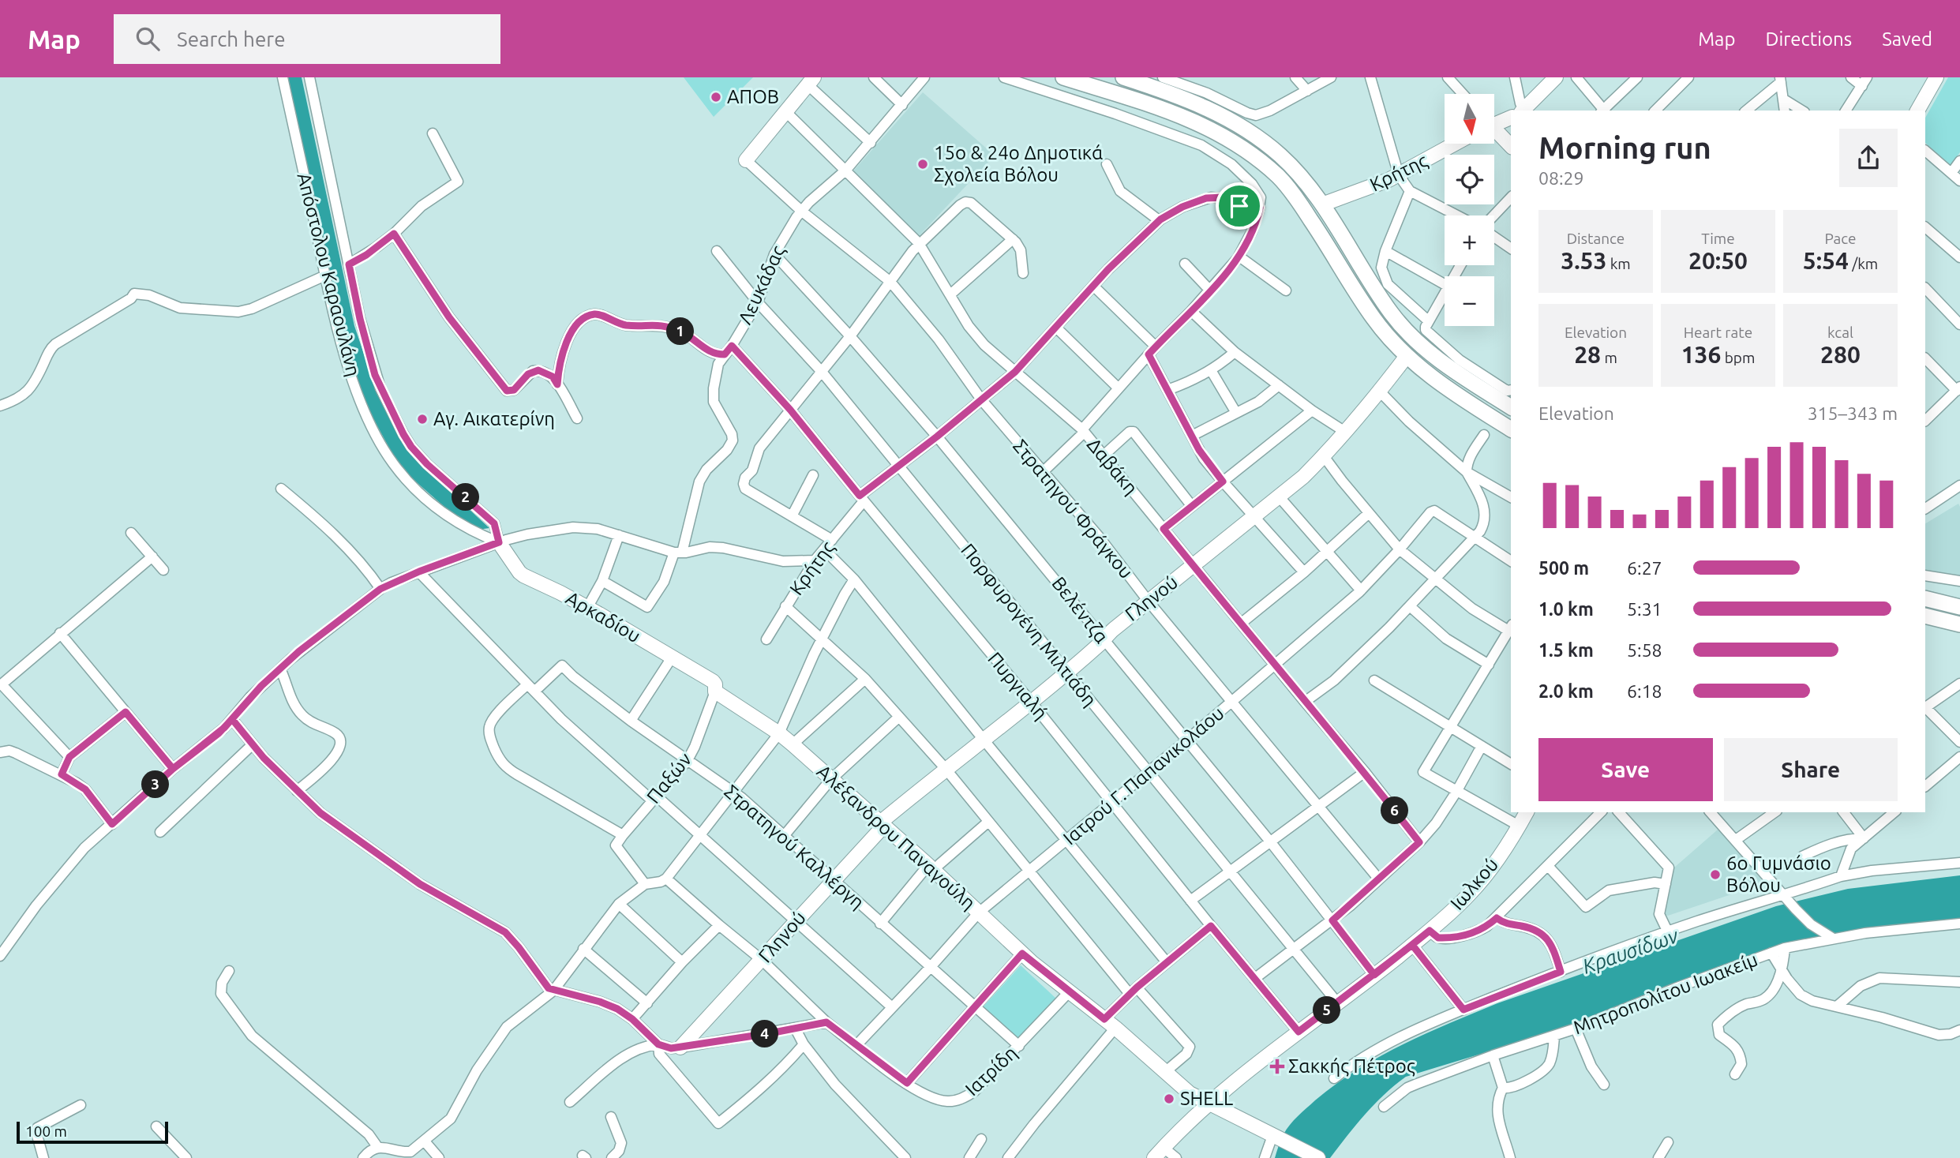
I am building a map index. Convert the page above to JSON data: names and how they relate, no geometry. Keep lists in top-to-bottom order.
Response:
{
  "streets": {
    "street": [
      "Κρήτης",
      "Απόστολου Καραουλάνη",
      "Λευκάδας",
      "Δαβάκη",
      "Στρατηγού Φράγκου",
      "Γληνού",
      "Βελέντζα",
      "Αρκαδίου",
      "Πορφυρογένη Μιλτιάδη",
      "Πυργιαλή",
      "Ιατρού Γ. Παπανικολάου",
      "Παξών",
      "Αλέξανδρου Παναγούλη",
      "Στρατηγού Καλλέργη",
      "Ιωλκού",
      "Μητροπολίτου Ιωακείμ",
      "Ιατρίδη"
    ]
  },
  "crossings": [
    ["Κρήτης", "Δαβάκη"],
    ["Κρήτης", "Στρατηγού Φράγκου"],
    ["Κρήτης", "Βελέντζα"],
    ["Κρήτης", "Πορφυρογένη Μιλτιάδη"],
    ["Κρήτης", "Πυργιαλή"],
    ["Απόστολου Καραουλάνη", "Αρκαδίου"],
    ["Λευκάδας", "Δαβάκη"],
    ["Λευκάδας", "Στρατηγού Φράγκου"],
    ["Λευκάδας", "Βελέντζα"],
    ["Λευκάδας", "Πορφυρογένη Μιλτιάδη"],
    ["Λευκάδας", "Πυργιαλή"],
    ["Δαβάκη", "Γληνού"],
    ["Δαβάκη", "Ιατρού Γ. Παπανικολάου"],
    ["Στρατηγού Φράγκου", "Γληνού"],
    ["Στρατηγού Φράγκου", "Ιατρού Γ. Παπανικολάου"],
    ["Γληνού", "Βελέντζα"],
    ["Γληνού", "Πορφυρογένη Μιλτιάδη"],
    ["Γληνού", "Πυργιαλή"],
    ["Γληνού", "Αλέξανδρου Παναγούλη"],
    ["Γληνού", "Στρατηγού Καλλέργη"],
    ["Γληνού", "Ιατρίδη"],
    ["Βελέντζα", "Ιατρού Γ. Παπανικολάου"],
    ["Βελέντζα", "Ιωλκού"],
    ["Αρκαδίου", "Παξών"],
    ["Αρκαδίου", "Αλέξανδρου Παναγούλη"],
    ["Πορφυρογένη Μιλτιάδη", "Ιατρού Γ. Παπανικολάου"],
    ["Πορφυρογένη Μιλτιάδη", "Ιωλκού"],
    ["Πυργιαλή", "Ιατρού Γ. Παπανικολάου"],
    ["Πυργιαλή", "Ιωλκού"],
    ["Ιατρού Γ. Παπανικολάου", "Αλέξανδρου Παναγούλη"],
    ["Ιατρού Γ. Παπανικολάου", "Στρατηγού Καλλέργη"],
    ["Ιατρού Γ. Παπανικολάου", "Ιατρίδη"],
    ["Παξών", "Αλέξανδρου Παναγούλη"],
    ["Παξών", "Στρατηγού Καλλέργη"],
    ["Αλέξανδρου Παναγούλη", "Ιατρίδη"],
    ["Στρατηγού Καλλέργη", "Ιατρίδη"]
  ],
  "water": ["Κραυσίδων"],
  "places": {
    "other": [
      "ΑΠΟΒ",
      "15ο & 24ο Δημοτικά Σχολεία Βόλου",
      "Αγ. Αικατερίνη",
      "6ο Γυμνάσιο Βόλου",
      "SHELL"
    ],
    "health": ["Σακκής Πέτρος"]
  },
  "scale_bar": "100 m",
  "north": "bottom",
  "page": {
    "header": "Map",
    "search": "Search here",
    "nav": ["Map", "Directions", "Saved"],
    "map_buttons": ["+", "−"],
    "heading": ["Morning run", "08:29"],
    "stats": [
      ["Distance", "3.53 km"],
      ["Time", "20:50"],
      ["Pace", "5:54 /km"],
      ["Elevation", "28 m"],
      ["Heart rate", "136 bpm"],
      ["kcal", "280"]
    ],
    "pins": [
      "1",
      "2",
      "3",
      "6",
      "5",
      "4"
    ],
    "chart": ["Elevation", "315–343 m"],
    "list": [
      {
        "name": "500 m",
        "note": "6:27"
      },
      {
        "name": "1.0 km",
        "note": "5:31"
      },
      {
        "name": "1.5 km",
        "note": "5:58"
      },
      {
        "name": "2.0 km",
        "note": "6:18"
      }
    ],
    "buttons": ["Save", "Share"],
    "scale": "100 m"
  }
}
